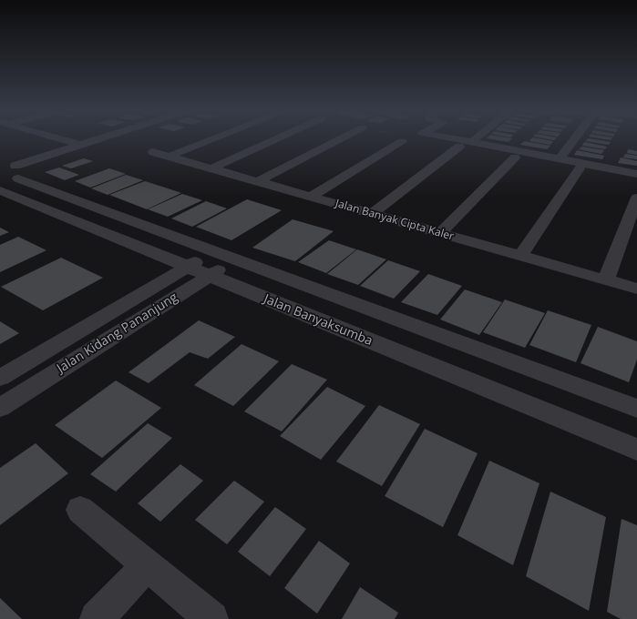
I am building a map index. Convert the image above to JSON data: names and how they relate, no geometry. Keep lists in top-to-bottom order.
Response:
{
  "streets": {
    "street": ["Jalan Banyak Cipta Kaler", "Jalan Banyaksumba", "Jalan Kidang Pananjung"]
  },
  "crossings": [
    ["Jalan Banyaksumba", "Jalan Kidang Pananjung"]
  ]
}
